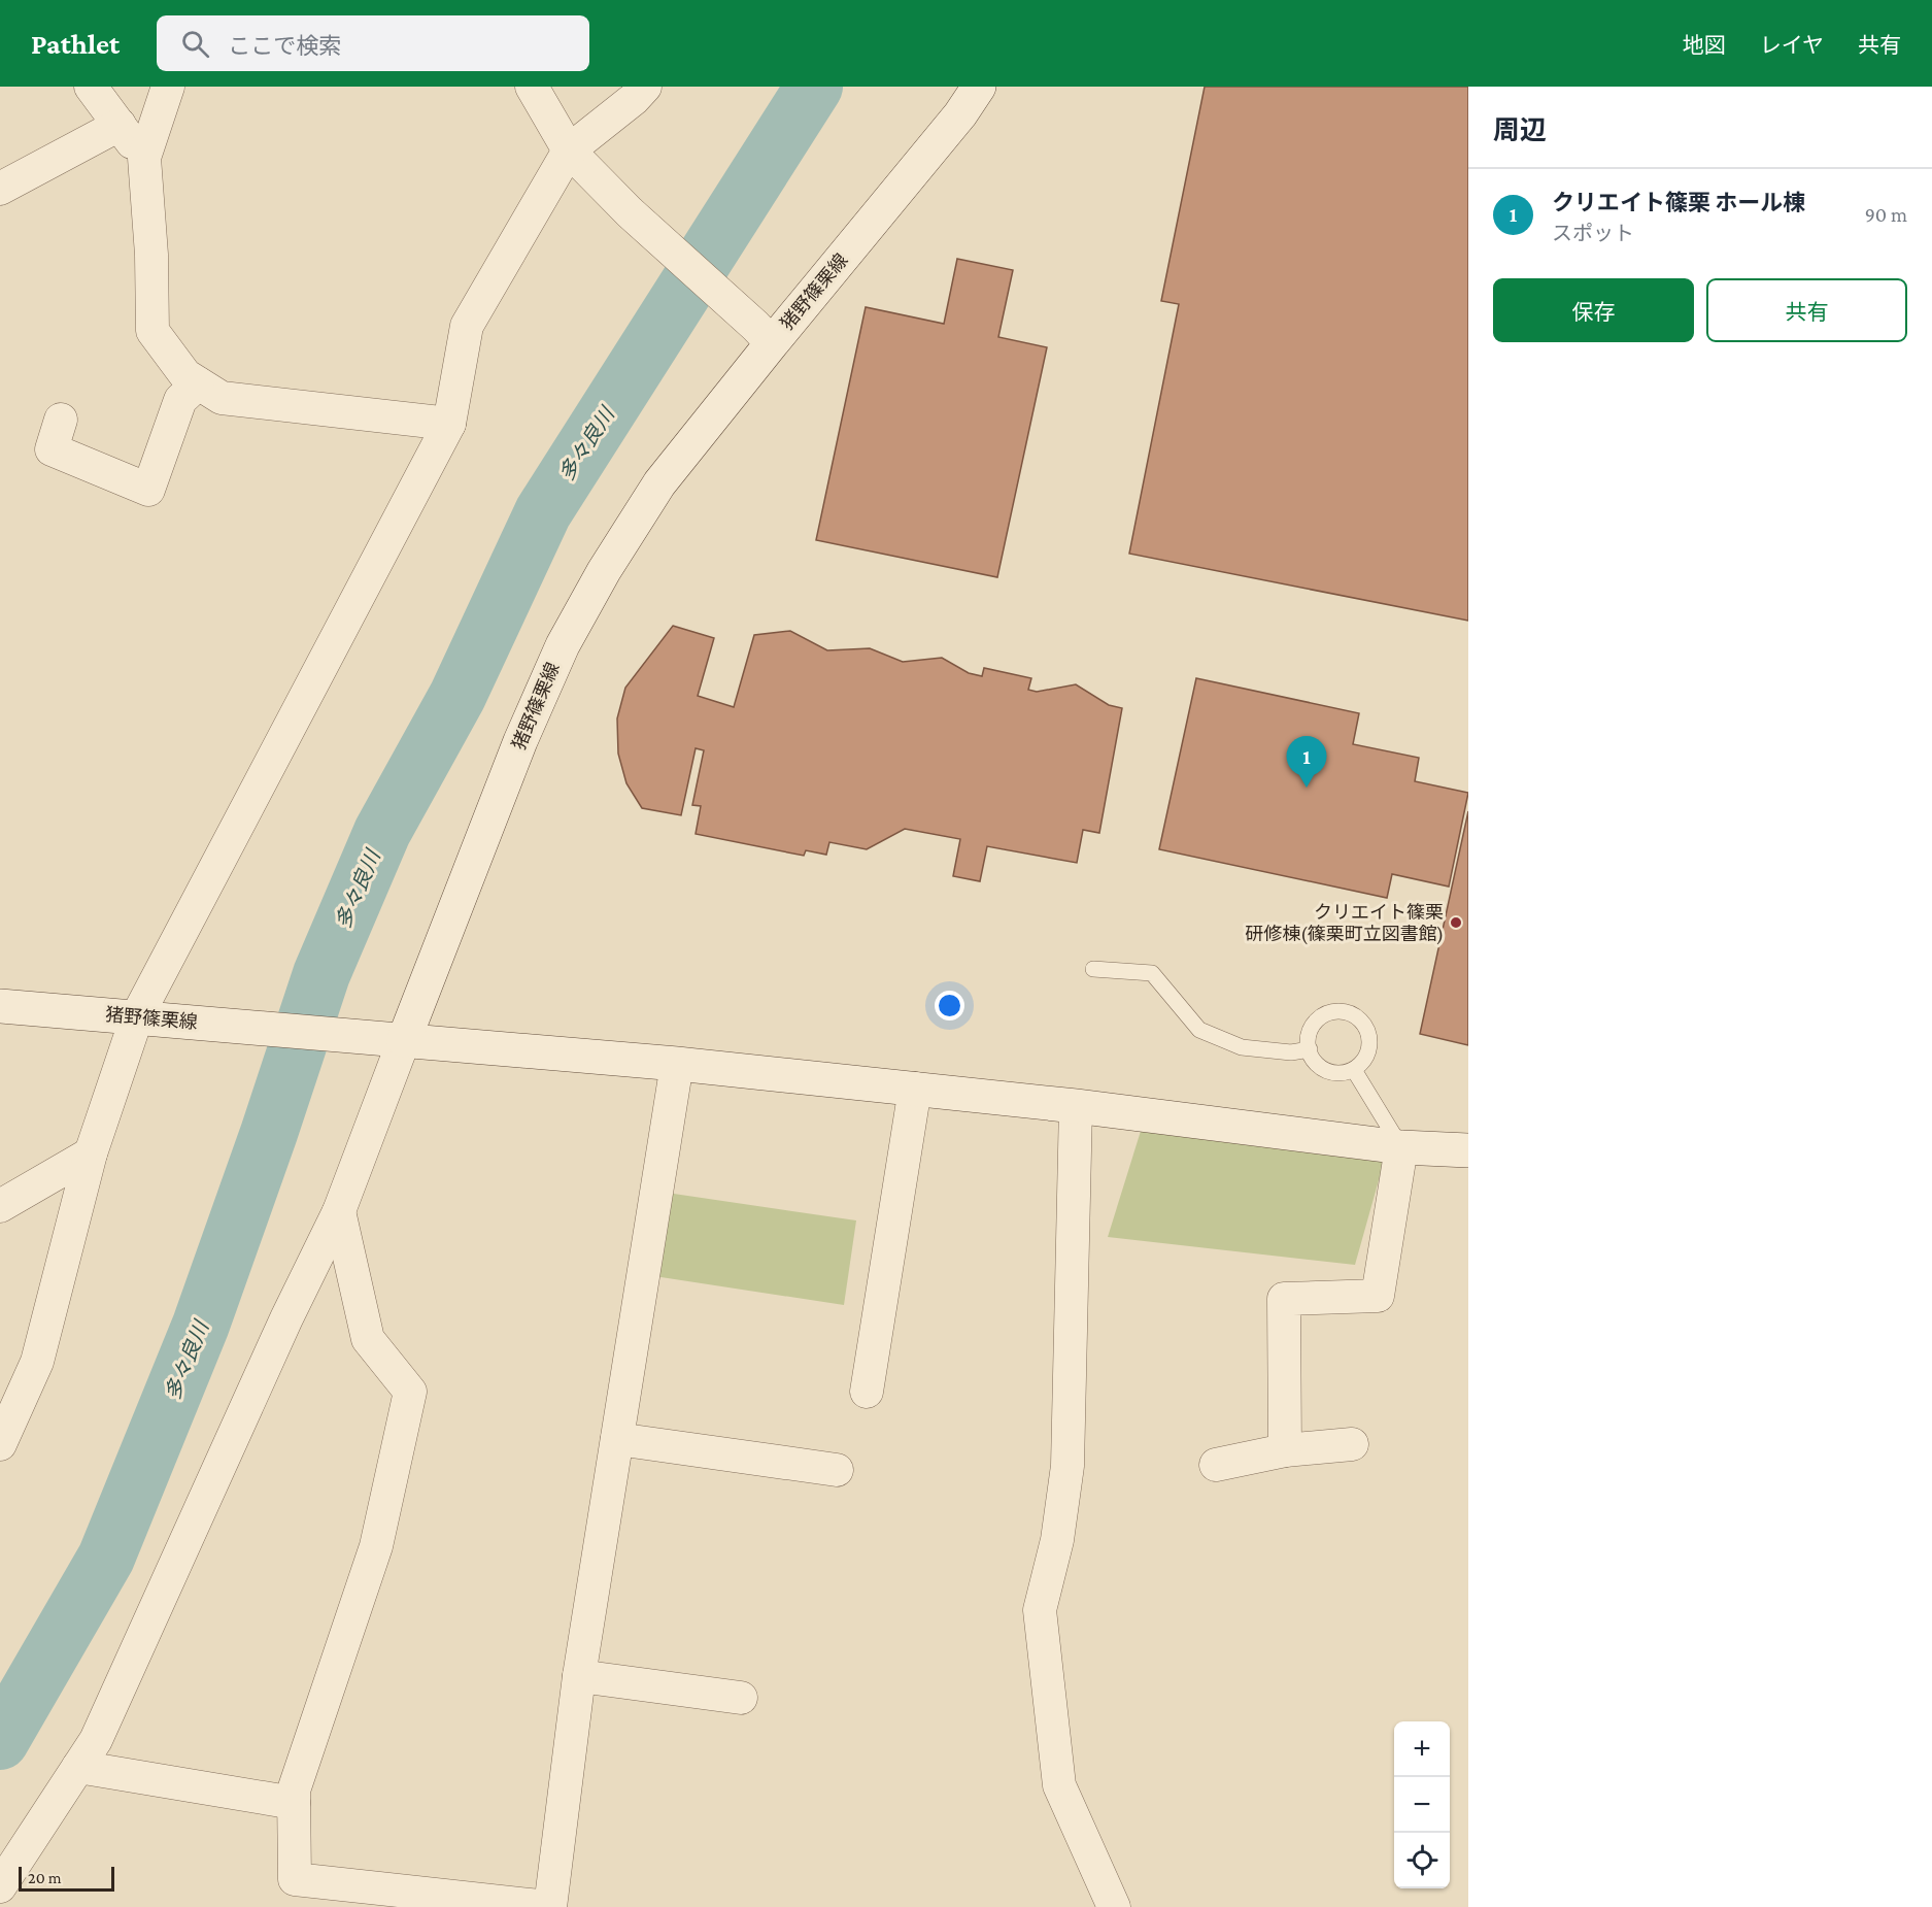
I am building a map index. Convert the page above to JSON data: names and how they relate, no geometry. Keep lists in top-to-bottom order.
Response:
{
  "streets": {
    "main road": ["猪野篠栗線"]
  },
  "water": ["多々良川"],
  "places": ["クリエイト篠栗 研修棟(篠栗町立図書館)"],
  "scale_bar": "20 m",
  "page": {
    "header": "Pathlet",
    "search": "ここで検索",
    "nav": ["地図", "レイヤ", "共有"],
    "heading": "周辺",
    "list": [
      {
        "mark": "1",
        "name": "クリエイト篠栗 ホール棟",
        "note": "スポット",
        "value": "90 m"
      }
    ],
    "buttons": ["保存", "共有"],
    "pins": "1",
    "map_buttons": ["+", "−"],
    "scale": "20 m"
  }
}
